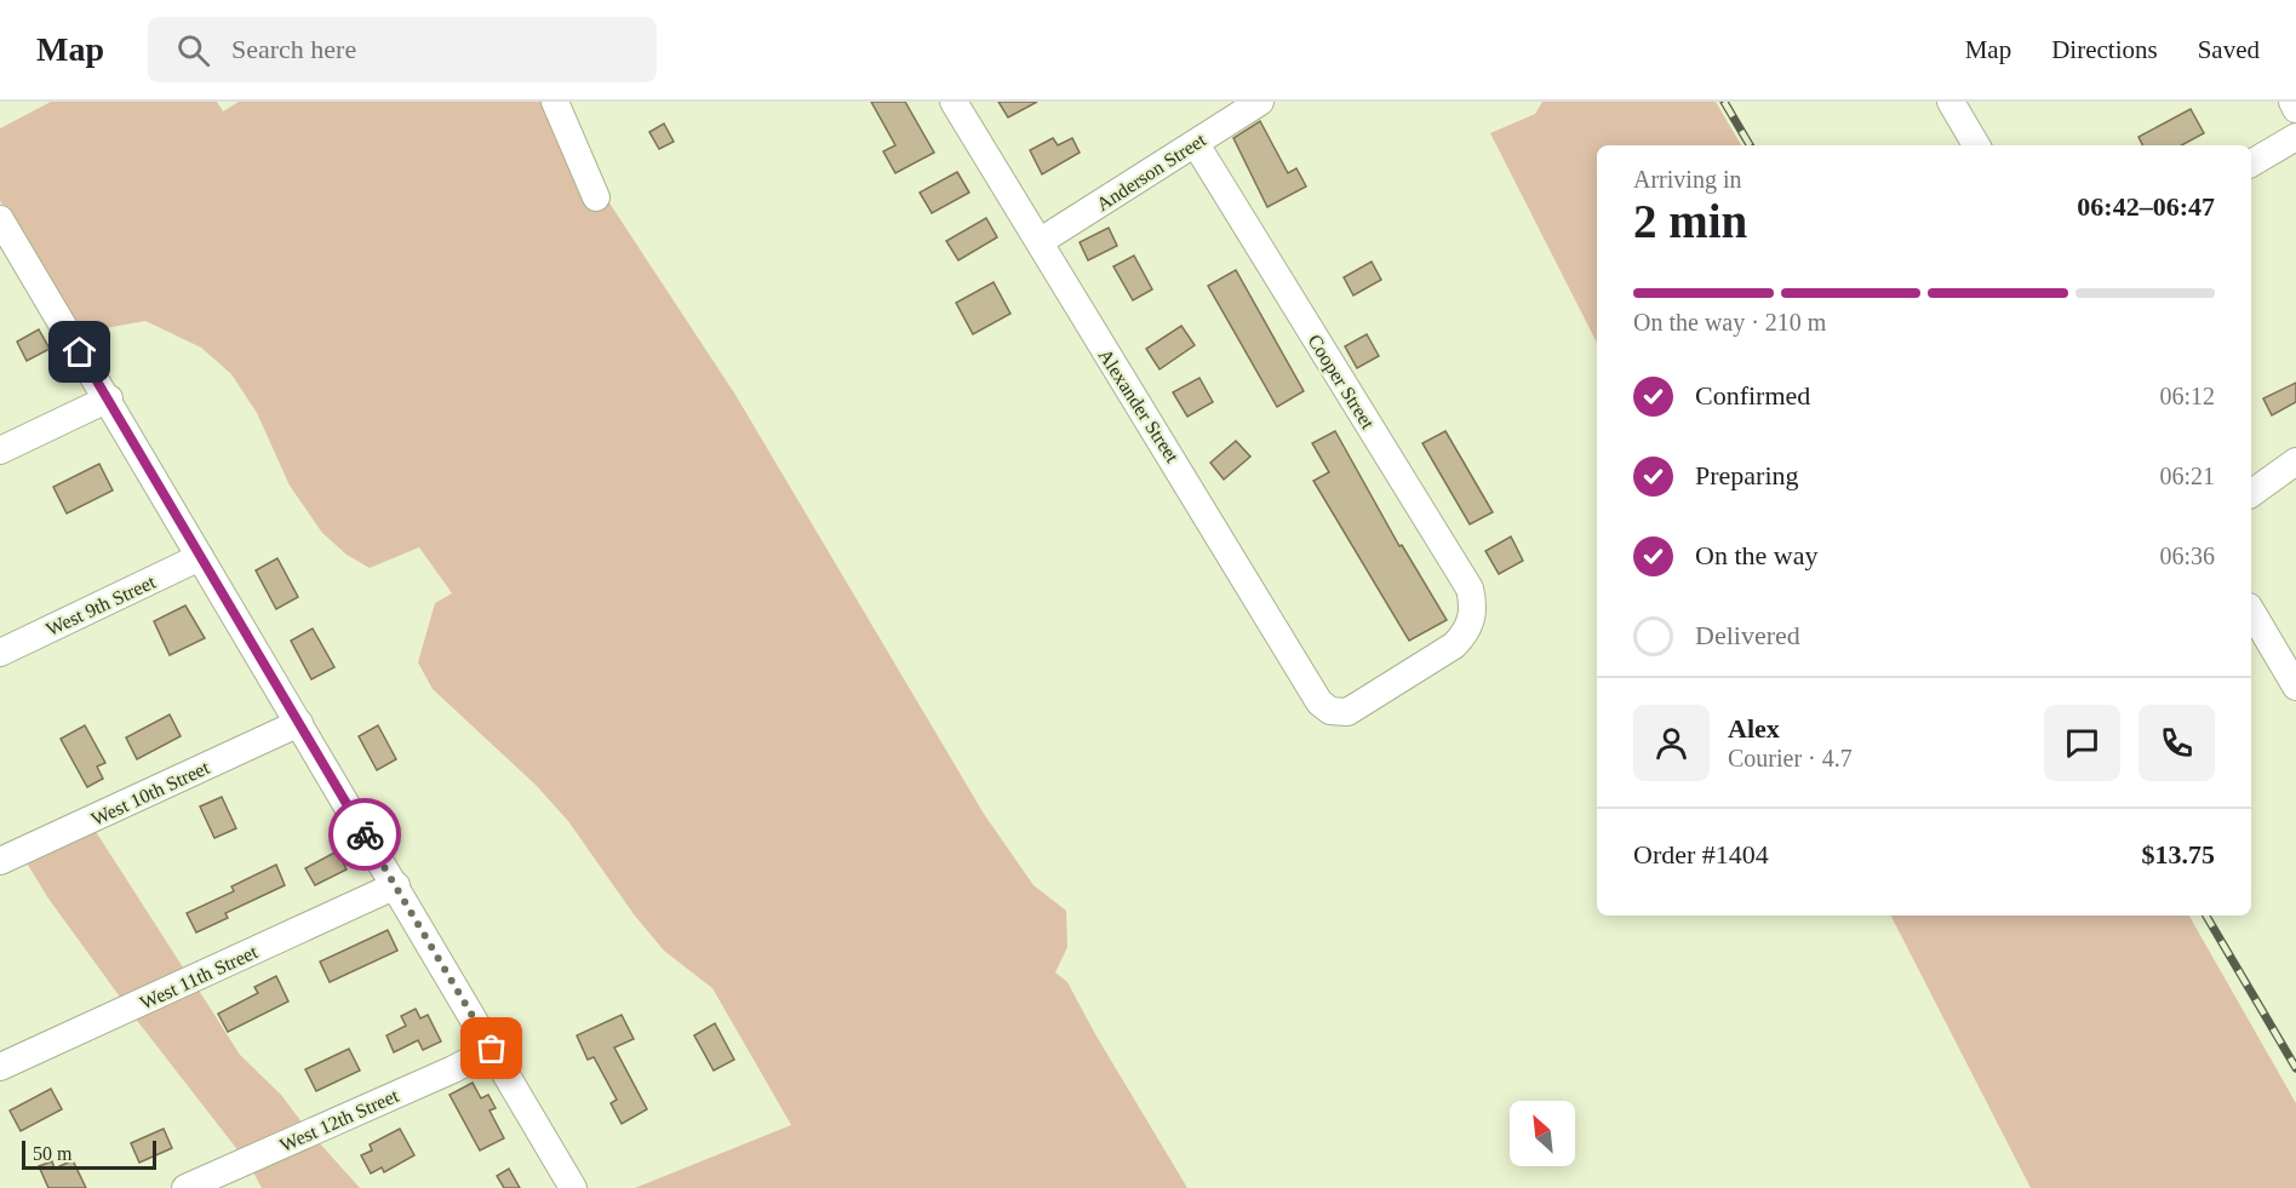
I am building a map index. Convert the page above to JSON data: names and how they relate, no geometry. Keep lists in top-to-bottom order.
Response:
{
  "streets": {
    "street": [
      "Anderson Street",
      "Cooper Street",
      "Alexander Street",
      "West 9th Street",
      "West 10th Street",
      "West 11th Street",
      "West 12th Street"
    ]
  },
  "crossings": [
    ["Anderson Street", "Cooper Street"],
    ["Anderson Street", "Alexander Street"],
    ["Cooper Street", "Alexander Street"]
  ],
  "scale_bar": "50 m",
  "north": "top left",
  "page": {
    "header": "Map",
    "search": "Search here",
    "nav": ["Map", "Directions", "Saved"],
    "heading": ["2 min", "Arriving in", "06:42–06:47"],
    "panel": [
      "Alex",
      "Courier · 4.7",
      "Order #1404",
      "$13.75"
    ],
    "bar": "On the way · 210 m",
    "list": [
      ["Confirmed", "06:12"],
      ["Preparing", "06:21"],
      ["On the way", "06:36"],
      "Delivered"
    ],
    "scale": "50 m"
  }
}
